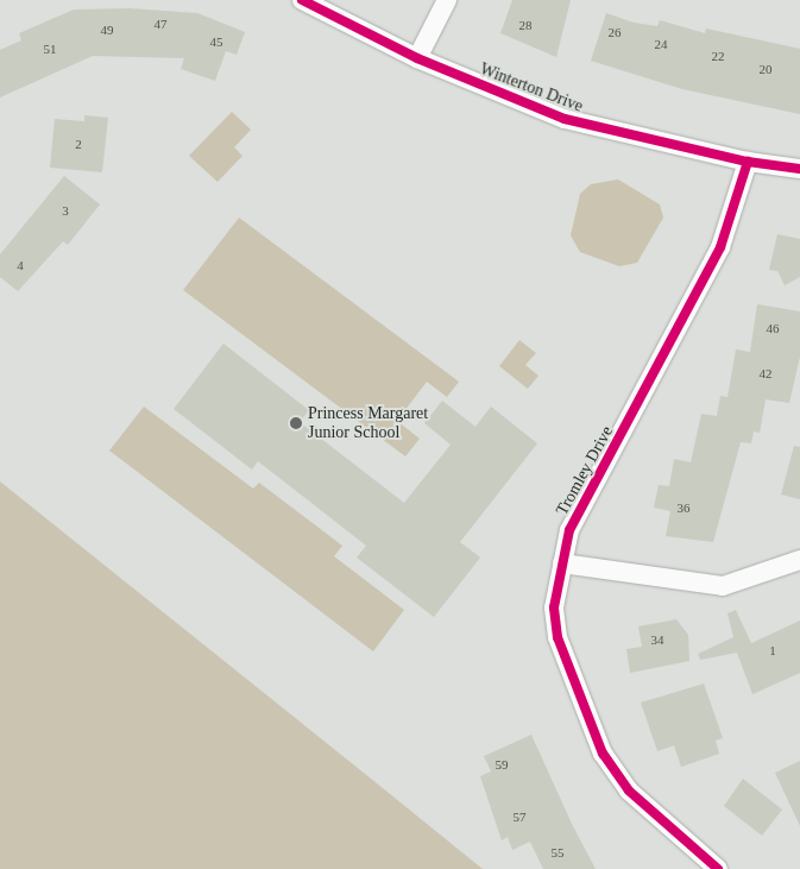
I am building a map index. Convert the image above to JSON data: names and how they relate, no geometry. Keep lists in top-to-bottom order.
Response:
{
  "streets": {
    "street": ["Winterton Drive", "Tromley Drive"]
  },
  "crossings": [
    ["Winterton Drive", "Tromley Drive"]
  ],
  "places": ["Princess Margaret Junior School"],
  "house_numbers": [
    "47",
    "28",
    "49",
    "26",
    "45",
    "24",
    "51",
    "22",
    "20",
    "2",
    "3",
    "4",
    "46",
    "42",
    "36",
    "34",
    "1",
    "59",
    "57",
    "55"
  ]
}
